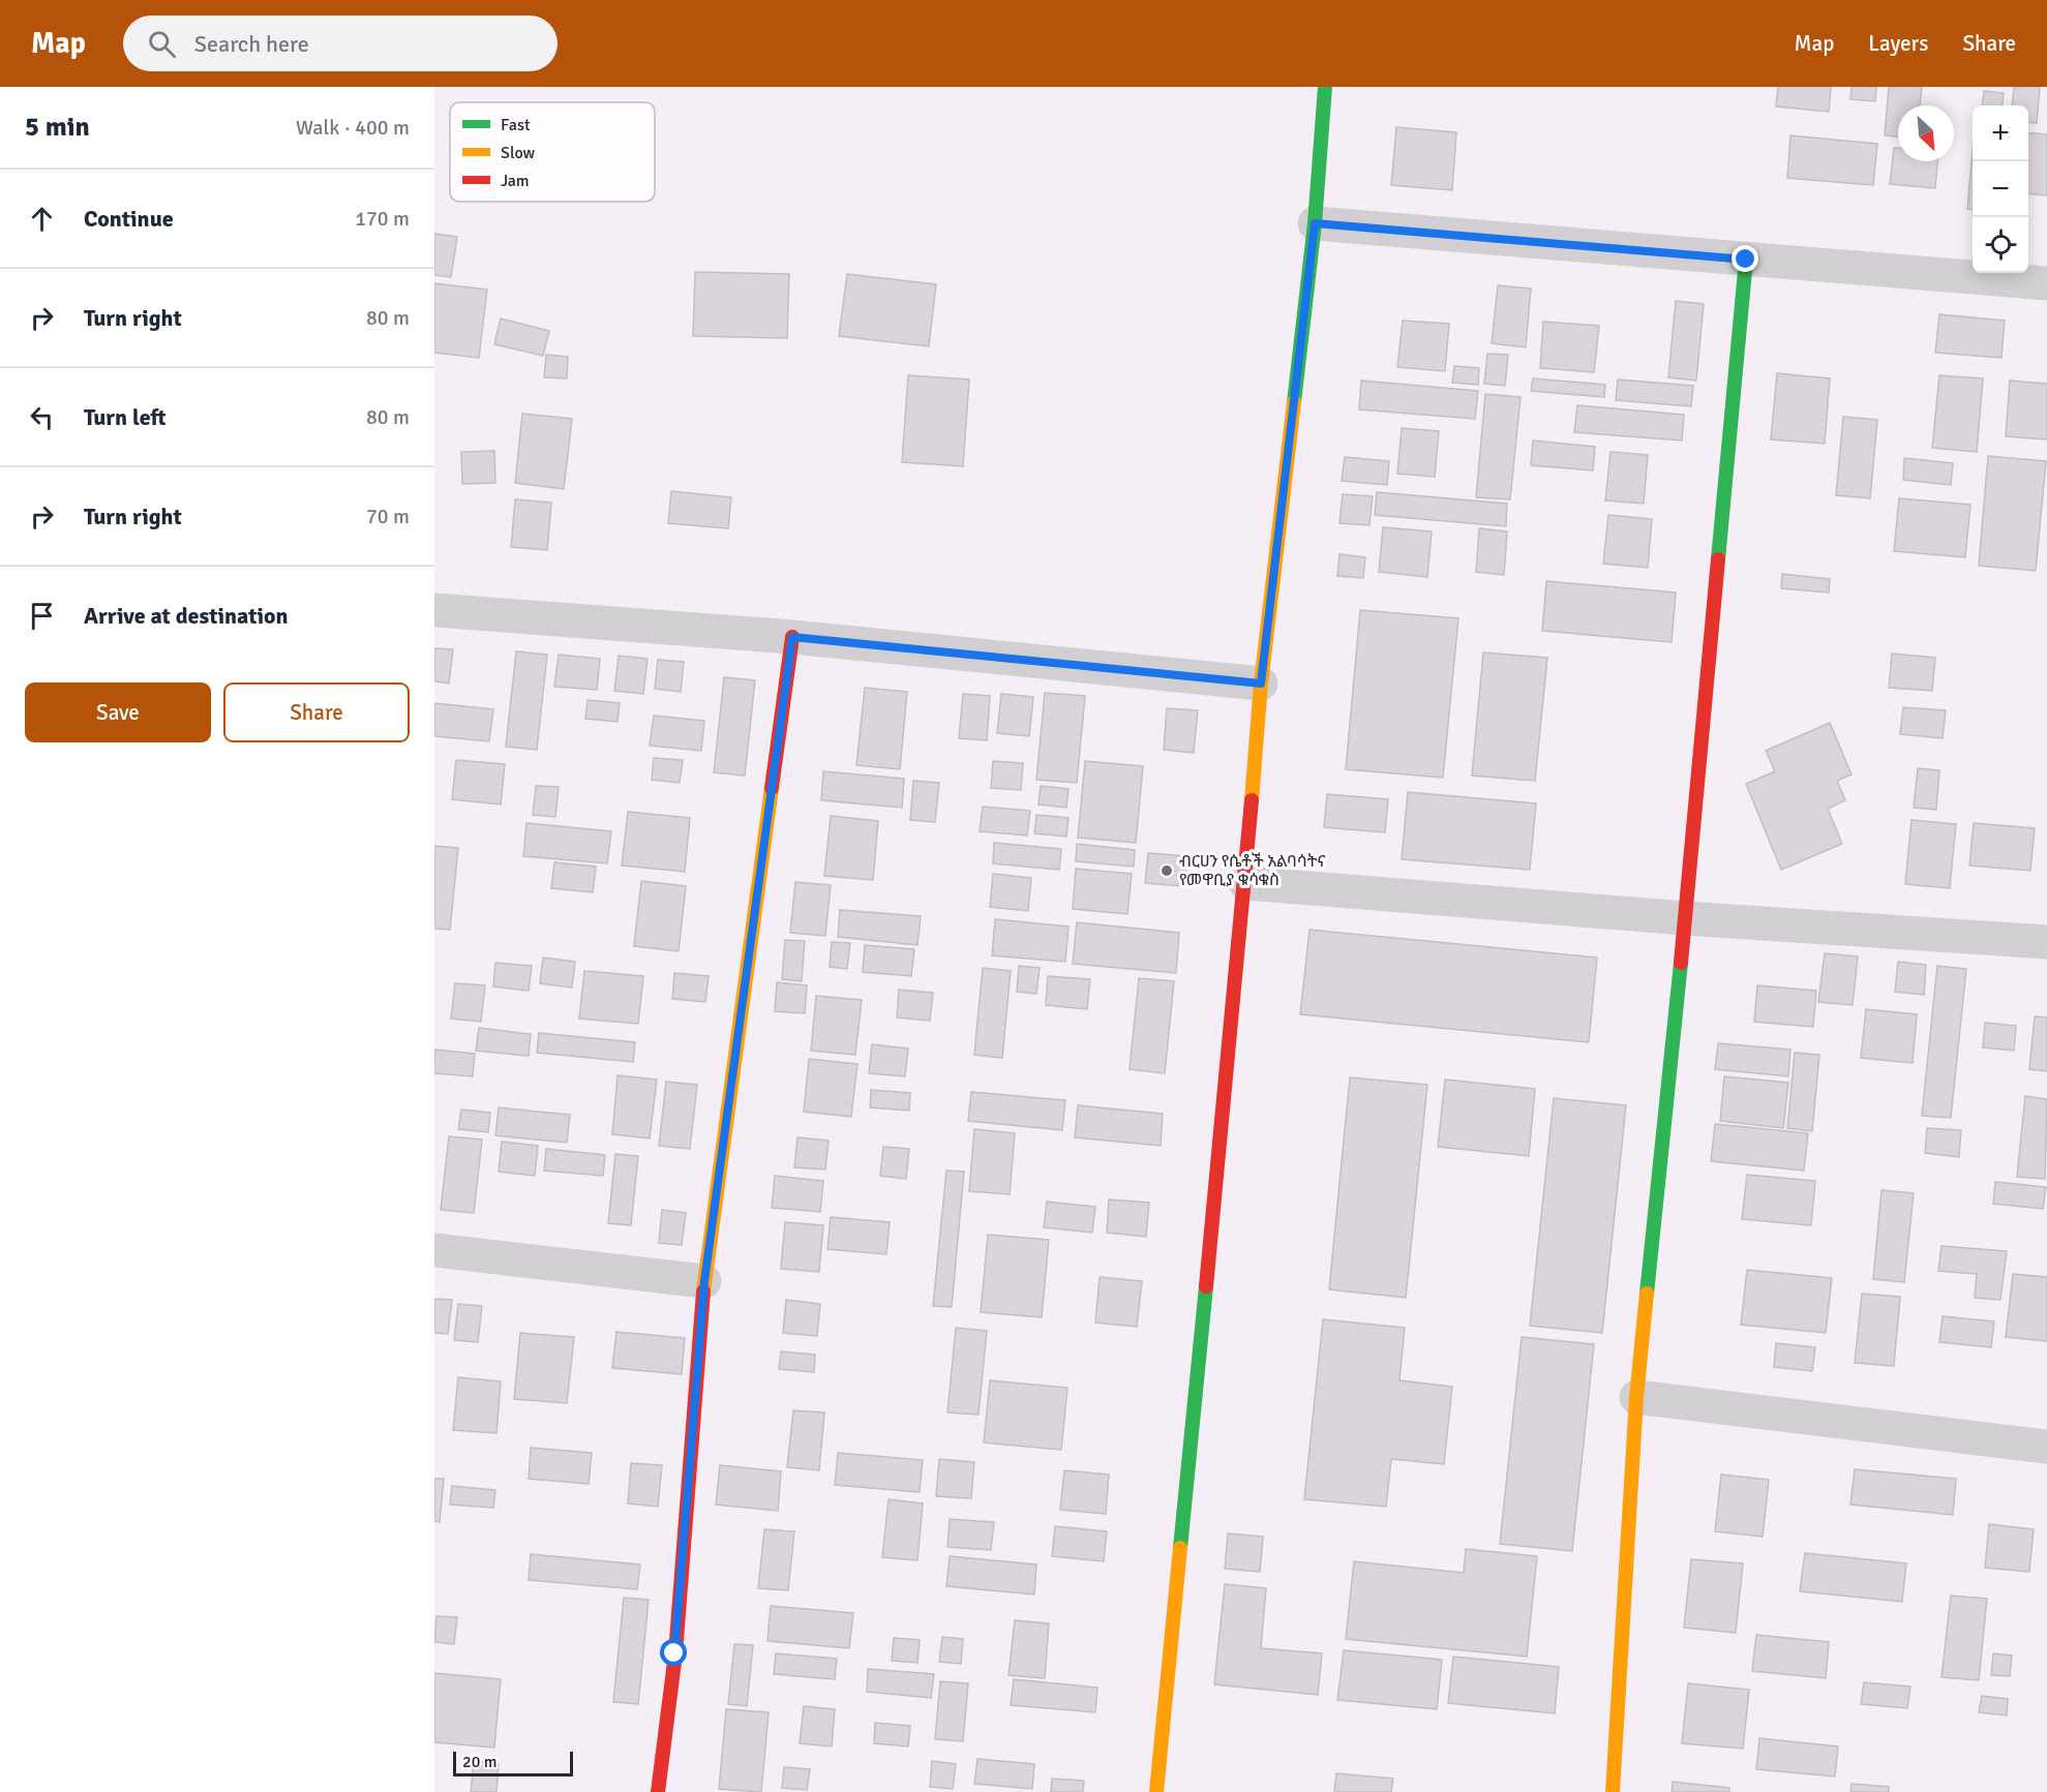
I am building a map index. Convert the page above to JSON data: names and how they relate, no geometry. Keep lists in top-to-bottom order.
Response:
{
  "places": ["ብርሀን የሴቶች አልባሳትና የመዋቢያ ቁሳቁስ"],
  "legend": ["Fast", "Slow", "Jam"],
  "scale_bar": "20 m",
  "north": "bottom right",
  "page": {
    "header": "Map",
    "search": "Search here",
    "nav": ["Map", "Layers", "Share"],
    "heading": ["5 min", "Walk · 400 m"],
    "map_buttons": ["+", "−"],
    "list": [
      ["Continue", "170 m"],
      ["Turn right", "80 m"],
      ["Turn left", "80 m"],
      ["Turn right", "70 m"],
      "Arrive at destination"
    ],
    "buttons": ["Save", "Share"],
    "scale": "20 m"
  }
}
